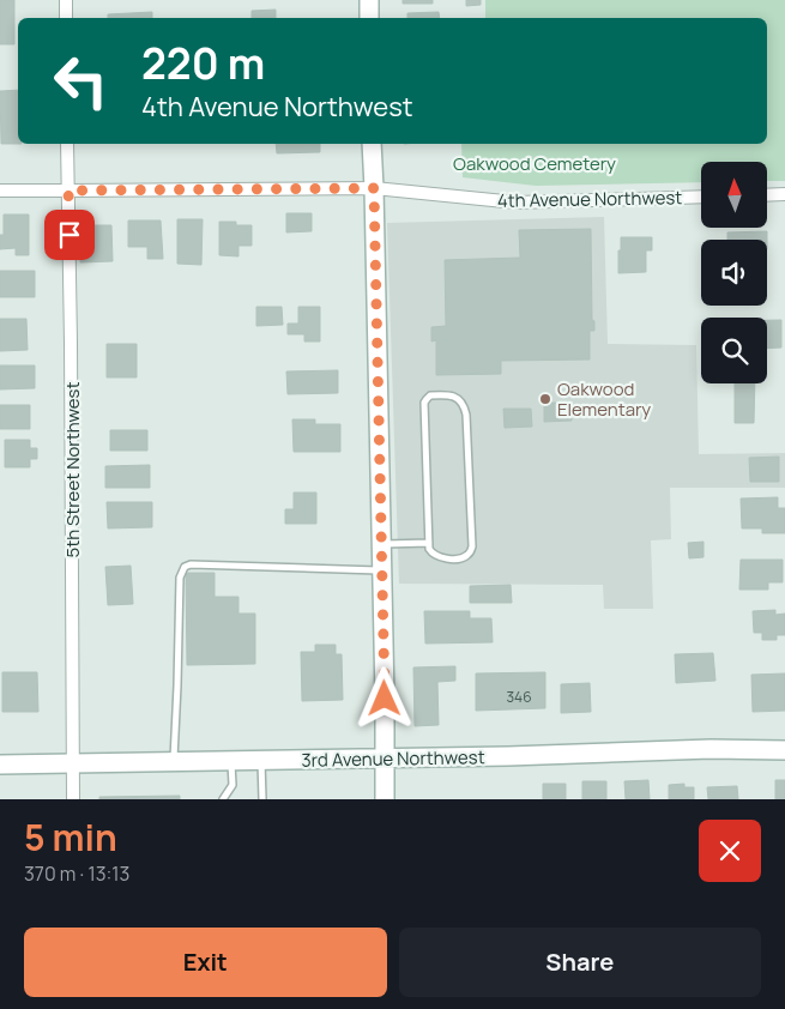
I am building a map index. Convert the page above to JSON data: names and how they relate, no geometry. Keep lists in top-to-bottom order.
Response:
{
  "streets": {
    "main road": ["3rd Avenue Northwest"],
    "street": ["4th Avenue Northwest", "5th Street Northwest"]
  },
  "crossings": [
    ["4th Avenue Northwest", "5th Street Northwest"],
    ["5th Street Northwest", "3rd Avenue Northwest"]
  ],
  "parks": ["Oakwood Cemetery"],
  "places": ["Oakwood Elementary"],
  "house_numbers": ["346"],
  "north": "top",
  "page": {
    "turn": ["220 m", "4th Avenue Northwest"],
    "heading": ["5 min", "370 m · 13:13"],
    "buttons": ["Exit", "Share"]
  }
}
